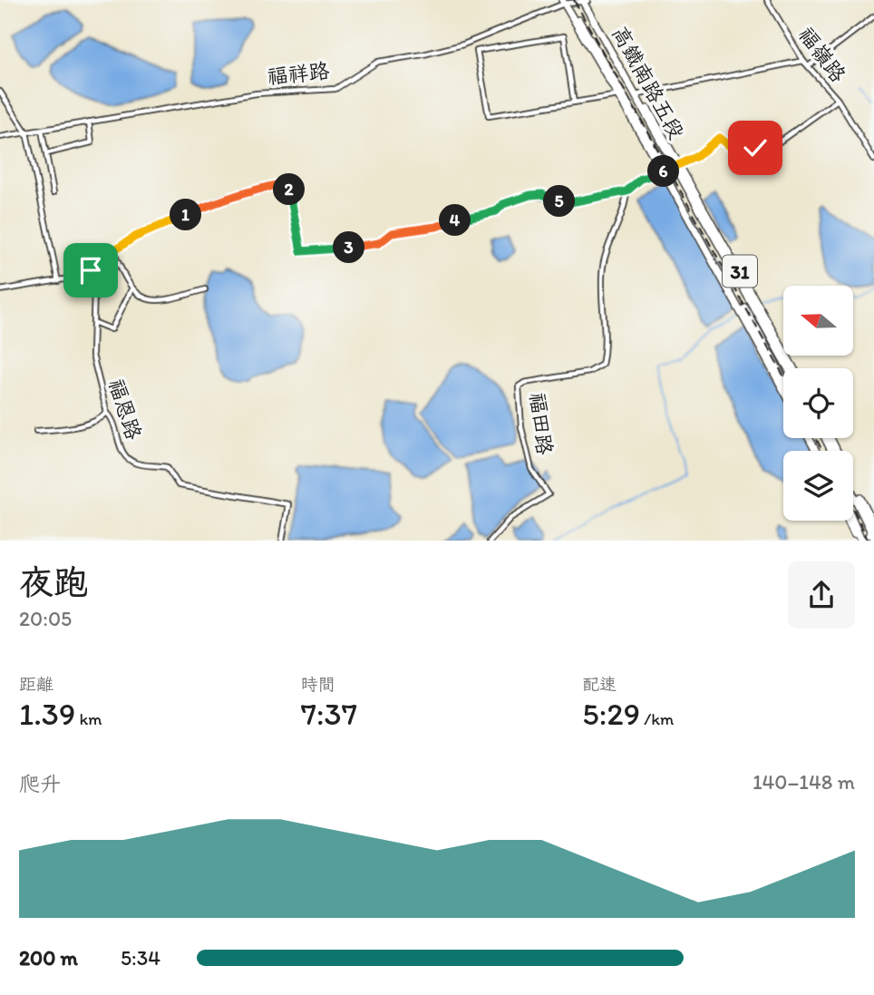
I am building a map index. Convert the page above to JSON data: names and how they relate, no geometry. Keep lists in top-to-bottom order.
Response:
{
  "streets": {
    "main road": ["高鐵南路五段", "31"],
    "street": [
      "福嶺路",
      "福祥路",
      "福恩路",
      "福田路"
    ]
  },
  "crossings": [
    ["福祥路", "高鐵南路五段"]
  ],
  "north": "left",
  "page": {
    "pins": [
      "6",
      "2",
      "5",
      "1",
      "4",
      "3"
    ],
    "heading": ["夜跑", "20:05"],
    "stats": [
      ["距離", "1.39 km"],
      ["時間", "7:37"],
      ["配速", "5:29 /km"]
    ],
    "chart": ["爬升", "140–148 m"],
    "list": [
      {
        "name": "200 m",
        "note": "5:34"
      }
    ]
  }
}
